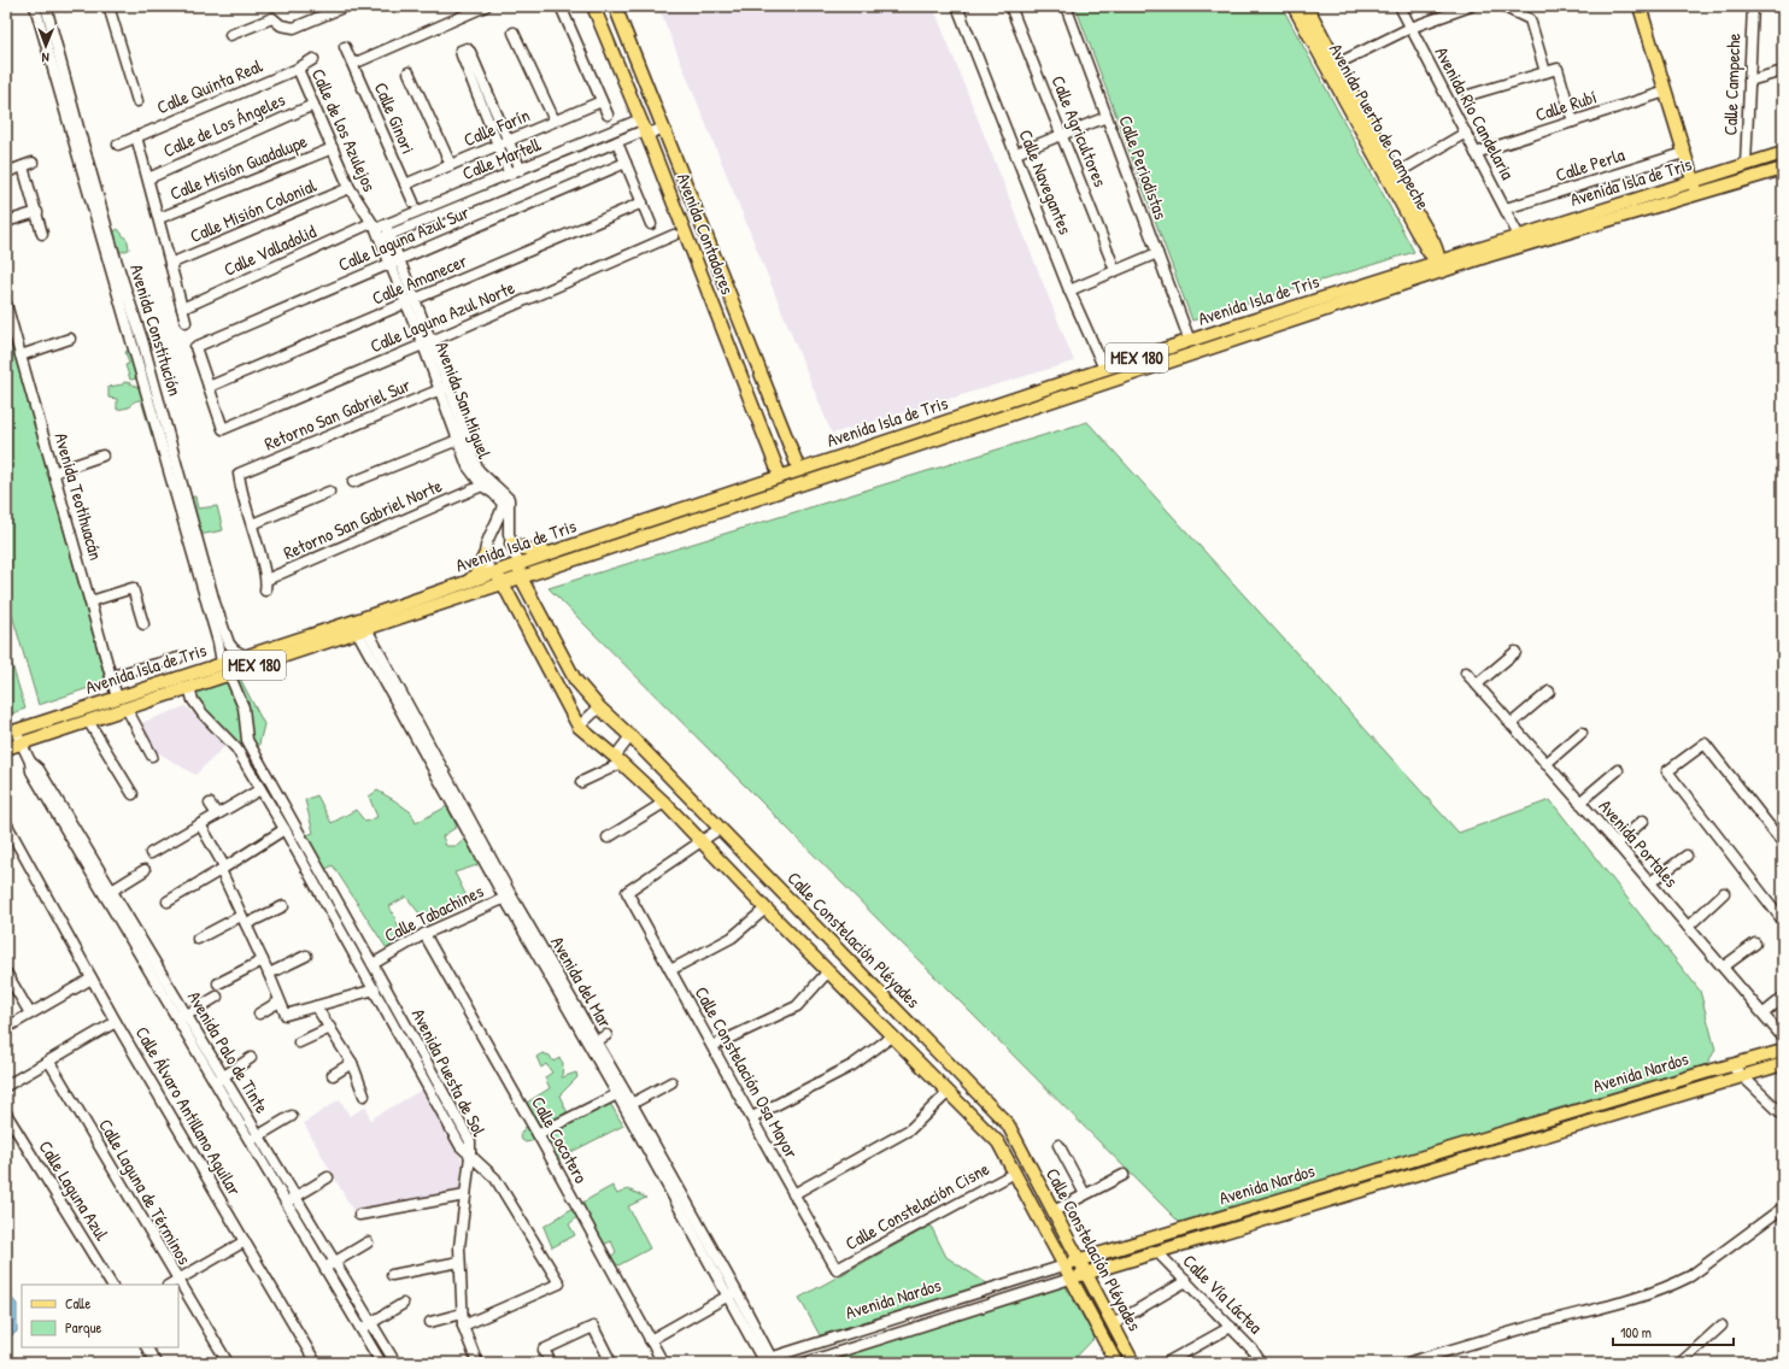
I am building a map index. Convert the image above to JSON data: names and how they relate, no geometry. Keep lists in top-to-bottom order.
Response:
{
  "streets": {
    "main road": [
      "Avenida Puerto de Campeche",
      "Avenida Isla de Tris",
      "Avenida Contadores",
      "MEX 180",
      "Calle Constelación Pléyades",
      "Avenida Nardos"
    ],
    "street": [
      "Calle Campeche",
      "Calle Quinta Real",
      "Calle Rubí",
      "Avenida Río Candelaria",
      "Calle Ginori",
      "Calle de Los Ángeles",
      "Calle Farín",
      "Calle de los Azulejos",
      "Calle Agricultores",
      "Calle Martell",
      "Calle Perla",
      "Calle Misión Guadalupe",
      "Calle Periodistas",
      "Calle Navegantes",
      "Calle Misión Colonial",
      "Calle Laguna Azul Sur",
      "Calle Valladolid",
      "Calle Amanecer",
      "Calle Laguna Azul Norte",
      "Avenida Constitución",
      "Avenida San Miguel",
      "Retorno San Gabriel Sur",
      "Avenida Teotihuacán",
      "Retorno San Gabriel Norte",
      "Avenida Portales",
      "Calle Tabachines",
      "Avenida del Mar",
      "Avenida Palo de Tinte",
      "Avenida Puesta de Sol",
      "Calle Constelación Osa Mayor",
      "Calle Álvaro Antillano Aguilar",
      "Calle Cocotero",
      "Calle Laguna Azul",
      "Calle Laguna de Términos",
      "Calle Constelación Cisne",
      "Calle Vía Láctea"
    ]
  },
  "crossings": [
    ["Calle Campeche", "Avenida Isla de Tris"],
    ["Calle Quinta Real", "Calle de los Azulejos"],
    ["Calle Rubí", "Avenida Río Candelaria"],
    ["Avenida Río Candelaria", "Calle Perla"],
    ["Avenida Río Candelaria", "Avenida Isla de Tris"],
    ["Calle Ginori", "Calle Farín"],
    ["Calle de Los Ángeles", "Calle de los Azulejos"],
    ["Avenida Puerto de Campeche", "Avenida Isla de Tris"],
    ["Calle de los Azulejos", "Calle Martell"],
    ["Calle de los Azulejos", "Calle Misión Guadalupe"],
    ["Calle de los Azulejos", "Calle Misión Colonial"],
    ["Calle de los Azulejos", "Calle Valladolid"],
    ["Calle de los Azulejos", "Avenida San Miguel"],
    ["Calle Martell", "Avenida Contadores"],
    ["Calle Martell", "Calle Valladolid"],
    ["Calle Martell", "Avenida San Miguel"],
    ["Calle Periodistas", "Avenida Isla de Tris"],
    ["Calle Navegantes", "Avenida Isla de Tris"],
    ["Avenida Isla de Tris", "Avenida Contadores"],
    ["Avenida Isla de Tris", "Avenida Constitución"],
    ["Avenida Isla de Tris", "Avenida San Miguel"],
    ["Avenida Isla de Tris", "Avenida Teotihuacán"],
    ["Avenida Isla de Tris", "Calle Constelación Pléyades"],
    ["Avenida Isla de Tris", "Avenida del Mar"],
    ["Avenida Isla de Tris", "Avenida Palo de Tinte"],
    ["Avenida Isla de Tris", "Avenida Puesta de Sol"],
    ["Calle Laguna Azul Sur", "Calle Amanecer"],
    ["Calle Laguna Azul Sur", "Calle Laguna Azul Norte"],
    ["Calle Laguna Azul Sur", "Avenida San Miguel"],
    ["Calle Valladolid", "Avenida San Miguel"],
    ["Calle Amanecer", "Calle Laguna Azul Norte"],
    ["Calle Amanecer", "Avenida San Miguel"],
    ["Calle Laguna Azul Norte", "Avenida San Miguel"],
    ["Avenida San Miguel", "Retorno San Gabriel Sur"],
    ["Avenida San Miguel", "Retorno San Gabriel Norte"],
    ["Avenida San Miguel", "Calle Constelación Pléyades"],
    ["Calle Tabachines", "Avenida del Mar"],
    ["Calle Tabachines", "Avenida Puesta de Sol"],
    ["Calle Tabachines", "Calle Cocotero"],
    ["Calle Constelación Pléyades", "Calle Constelación Osa Mayor"],
    ["Calle Constelación Pléyades", "Avenida Nardos"],
    ["Calle Constelación Pléyades", "Calle Constelación Cisne"],
    ["Avenida del Mar", "Avenida Nardos"],
    ["Calle Constelación Osa Mayor", "Calle Constelación Cisne"],
    ["Avenida Nardos", "Calle Vía Láctea"]
  ],
  "legend": ["Calle", "Parque"],
  "scale_bar": "100 m",
  "north": "bottom"
}
